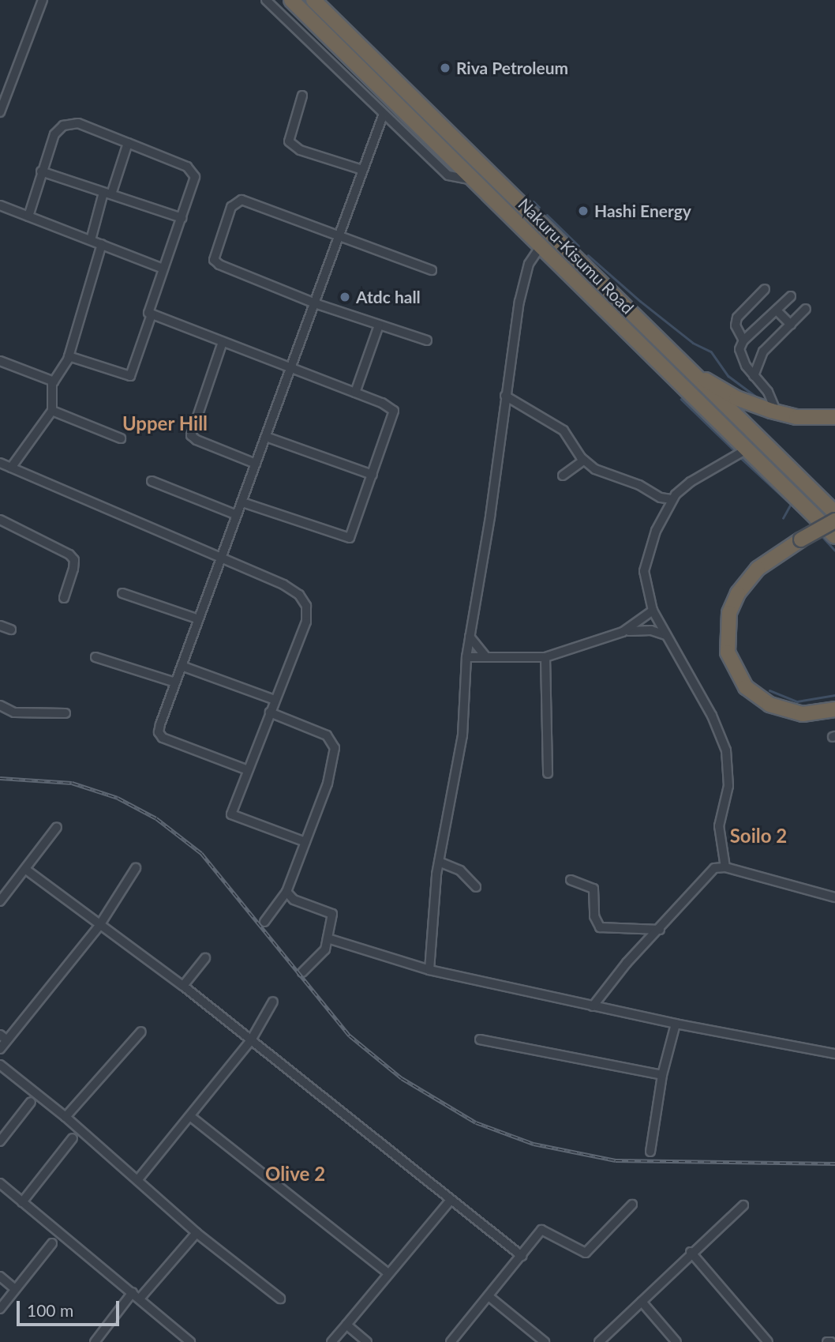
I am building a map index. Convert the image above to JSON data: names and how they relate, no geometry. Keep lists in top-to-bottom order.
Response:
{
  "streets": {
    "highway": ["Nakuru-Kisumu Road"]
  },
  "districts": ["Upper Hill", "Soilo 2", "Olive 2"],
  "places": ["Riva Petroleum", "Hashi Energy", "Atdc hall"],
  "scale_bar": "100 m"
}
